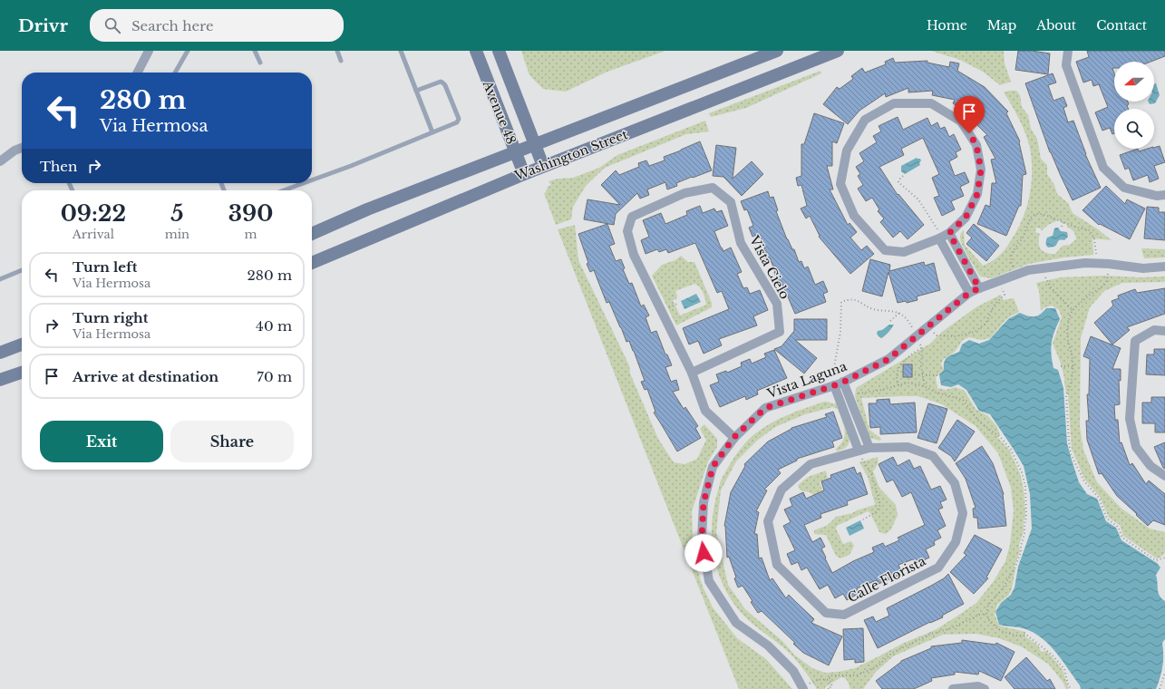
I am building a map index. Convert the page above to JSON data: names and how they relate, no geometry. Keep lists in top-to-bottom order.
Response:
{
  "streets": {
    "main road": ["Avenue 48", "Washington Street"],
    "street": ["Vista Cielo", "Vista Laguna", "Calle Florista"]
  },
  "crossings": [
    ["Avenue 48", "Washington Street"],
    ["Vista Cielo", "Vista Laguna"]
  ],
  "north": "left",
  "page": {
    "header": "Drivr",
    "search": "Search here",
    "nav": [
      "Home",
      "Map",
      "About",
      "Contact"
    ],
    "turn": ["280 m", "Via Hermosa"],
    "then": "Then",
    "eta": [
      "09:22",
      "Arrival",
      "5",
      "min",
      "390",
      "m"
    ],
    "list": [
      {
        "name": "Turn left",
        "note": "Via Hermosa",
        "value": "280 m"
      },
      {
        "name": "Turn right",
        "note": "Via Hermosa",
        "value": "40 m"
      },
      {
        "name": "Arrive at destination",
        "value": "70 m"
      }
    ],
    "buttons": ["Exit", "Share"]
  }
}
